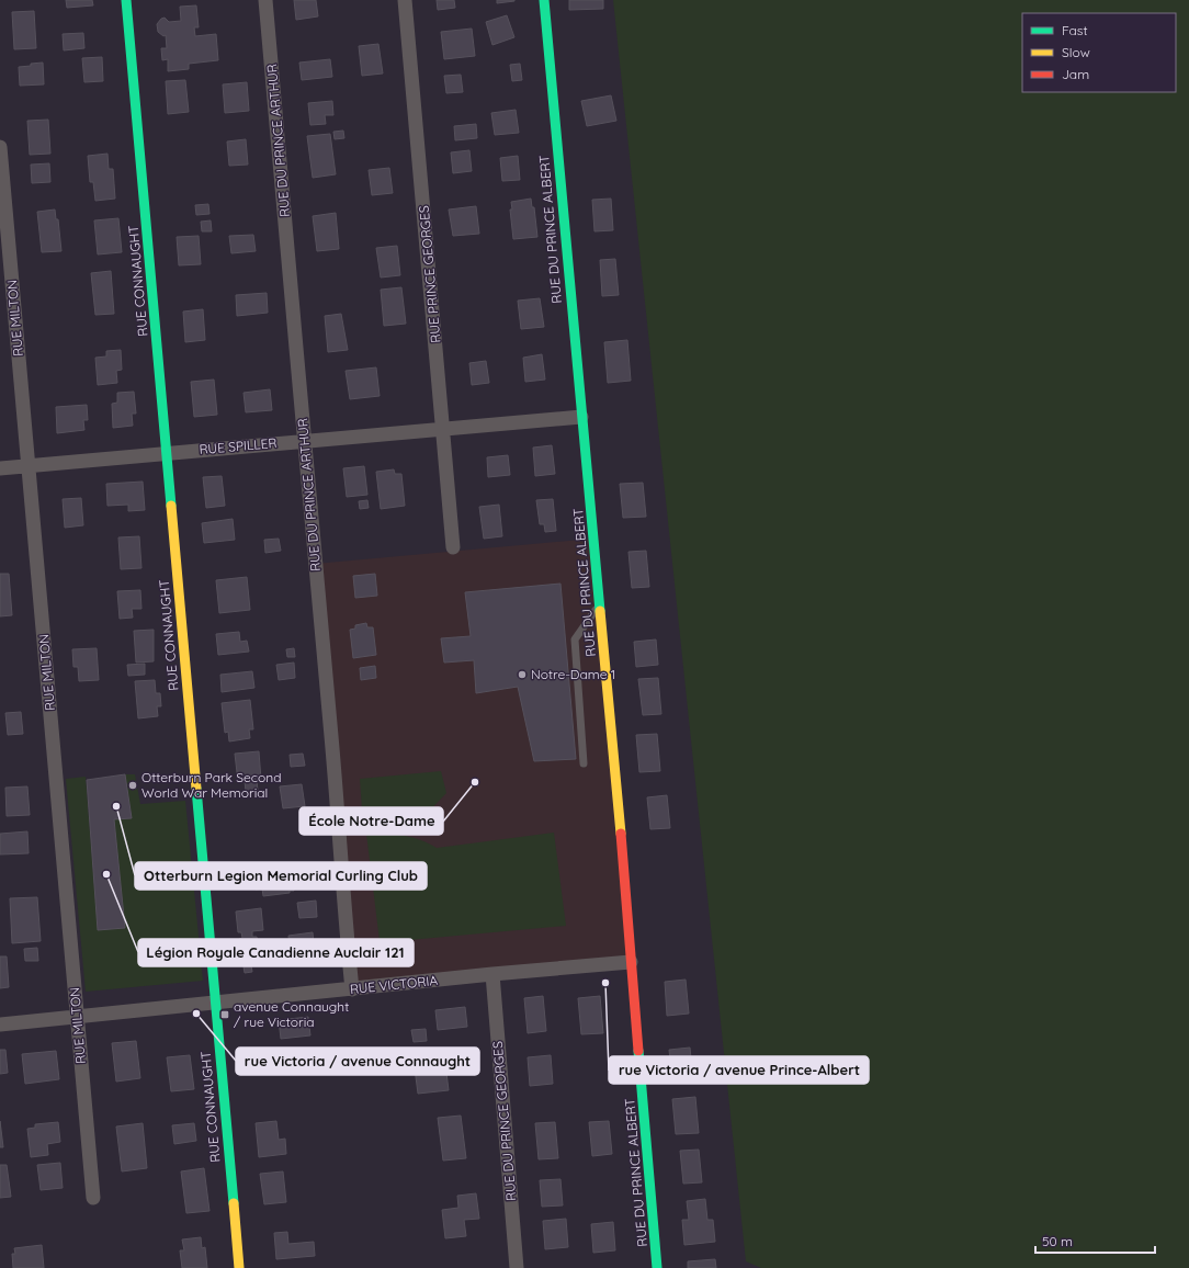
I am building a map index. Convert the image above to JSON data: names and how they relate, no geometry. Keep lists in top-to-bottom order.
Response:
{
  "streets": {
    "street": [
      "RUE DU PRINCE ARTHUR",
      "RUE DU PRINCE ALBERT",
      "RUE PRINCE GEORGES",
      "RUE CONNAUGHT",
      "RUE MILTON",
      "RUE SPILLER",
      "RUE VICTORIA",
      "RUE DU PRINCE GEORGES"
    ]
  },
  "crossings": [
    ["RUE DU PRINCE ARTHUR", "RUE SPILLER"],
    ["RUE DU PRINCE ARTHUR", "RUE VICTORIA"],
    ["RUE DU PRINCE ALBERT", "RUE SPILLER"],
    ["RUE DU PRINCE ALBERT", "RUE VICTORIA"],
    ["RUE PRINCE GEORGES", "RUE SPILLER"],
    ["RUE CONNAUGHT", "RUE SPILLER"],
    ["RUE CONNAUGHT", "RUE VICTORIA"],
    ["RUE MILTON", "RUE SPILLER"],
    ["RUE MILTON", "RUE VICTORIA"],
    ["RUE VICTORIA", "RUE DU PRINCE GEORGES"]
  ],
  "places": {
    "other": [
      "Notre-Dame 1",
      "École Notre-Dame",
      "Otterburn Park Second World War Memorial",
      "Otterburn Legion Memorial Curling Club",
      "Légion Royale Canadienne Auclair 121",
      "rue Victoria / avenue Prince-Albert",
      "rue Victoria / avenue Connaught"
    ],
    "transit": ["avenue Connaught / rue Victoria"]
  },
  "legend": ["Fast", "Slow", "Jam"],
  "scale_bar": "50 m"
}
